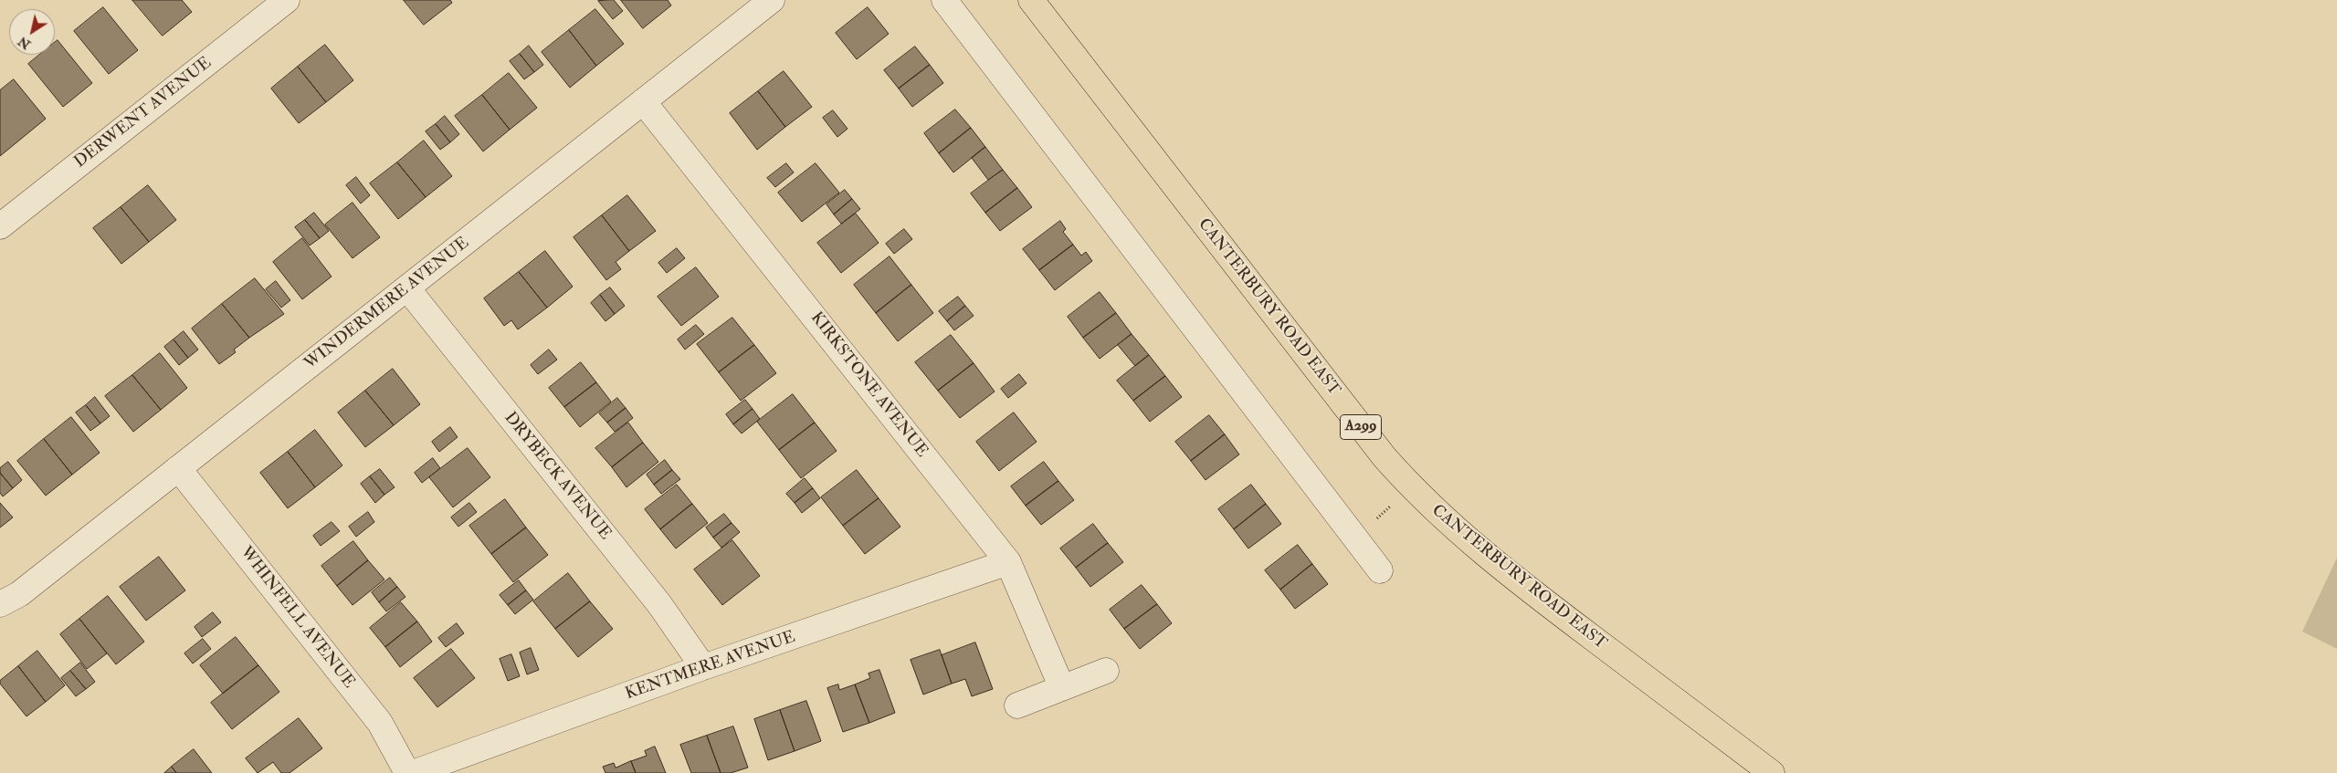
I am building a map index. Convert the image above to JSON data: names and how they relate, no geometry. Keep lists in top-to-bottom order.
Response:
{
  "streets": {
    "highway": ["CANTERBURY ROAD EAST", "A299"],
    "street": [
      "DERWENT AVENUE",
      "WINDERMERE AVENUE",
      "KIRKSTONE AVENUE",
      "DRYBECK AVENUE",
      "WHINFELL AVENUE",
      "KENTMERE AVENUE"
    ]
  },
  "crossings": [
    ["WINDERMERE AVENUE", "KIRKSTONE AVENUE"],
    ["WINDERMERE AVENUE", "DRYBECK AVENUE"],
    ["WINDERMERE AVENUE", "WHINFELL AVENUE"],
    ["KIRKSTONE AVENUE", "KENTMERE AVENUE"],
    ["DRYBECK AVENUE", "KENTMERE AVENUE"]
  ],
  "north": "bottom left"
}
